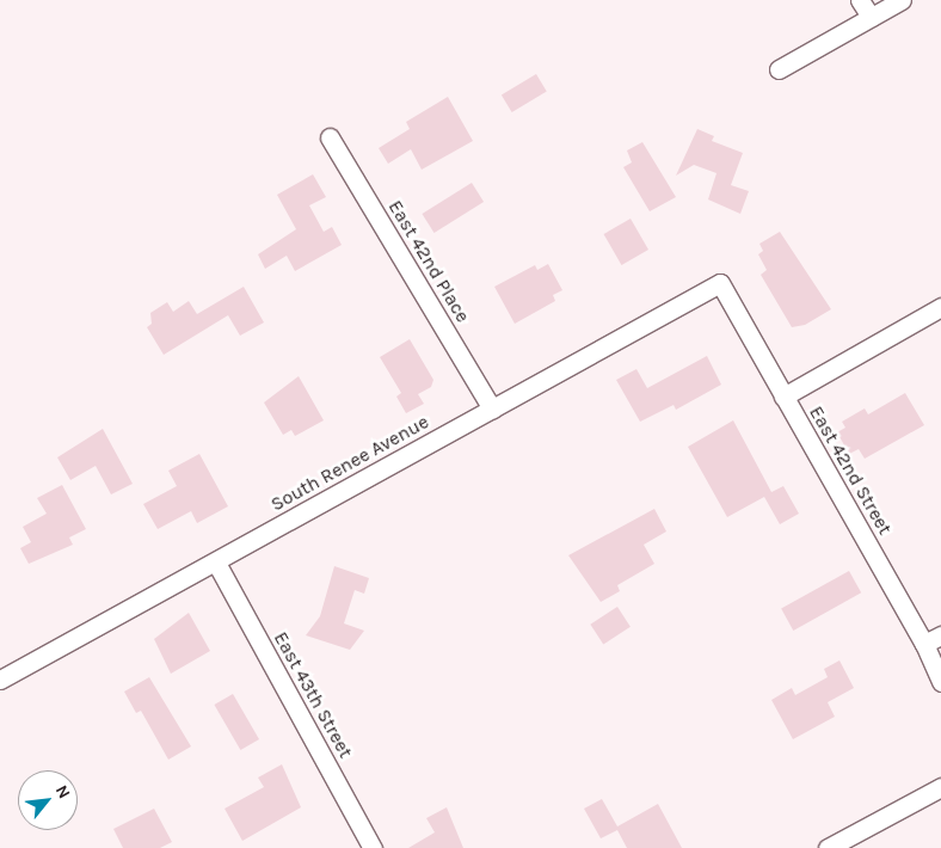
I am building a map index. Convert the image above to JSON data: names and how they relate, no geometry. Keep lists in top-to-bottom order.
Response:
{
  "streets": {
    "street": [
      "East 42nd Place",
      "South Renee Avenue",
      "East 42nd Street",
      "East 43th Street"
    ]
  },
  "crossings": [
    ["East 42nd Place", "South Renee Avenue"],
    ["South Renee Avenue", "East 42nd Street"],
    ["South Renee Avenue", "East 43th Street"]
  ],
  "north": "top right"
}
